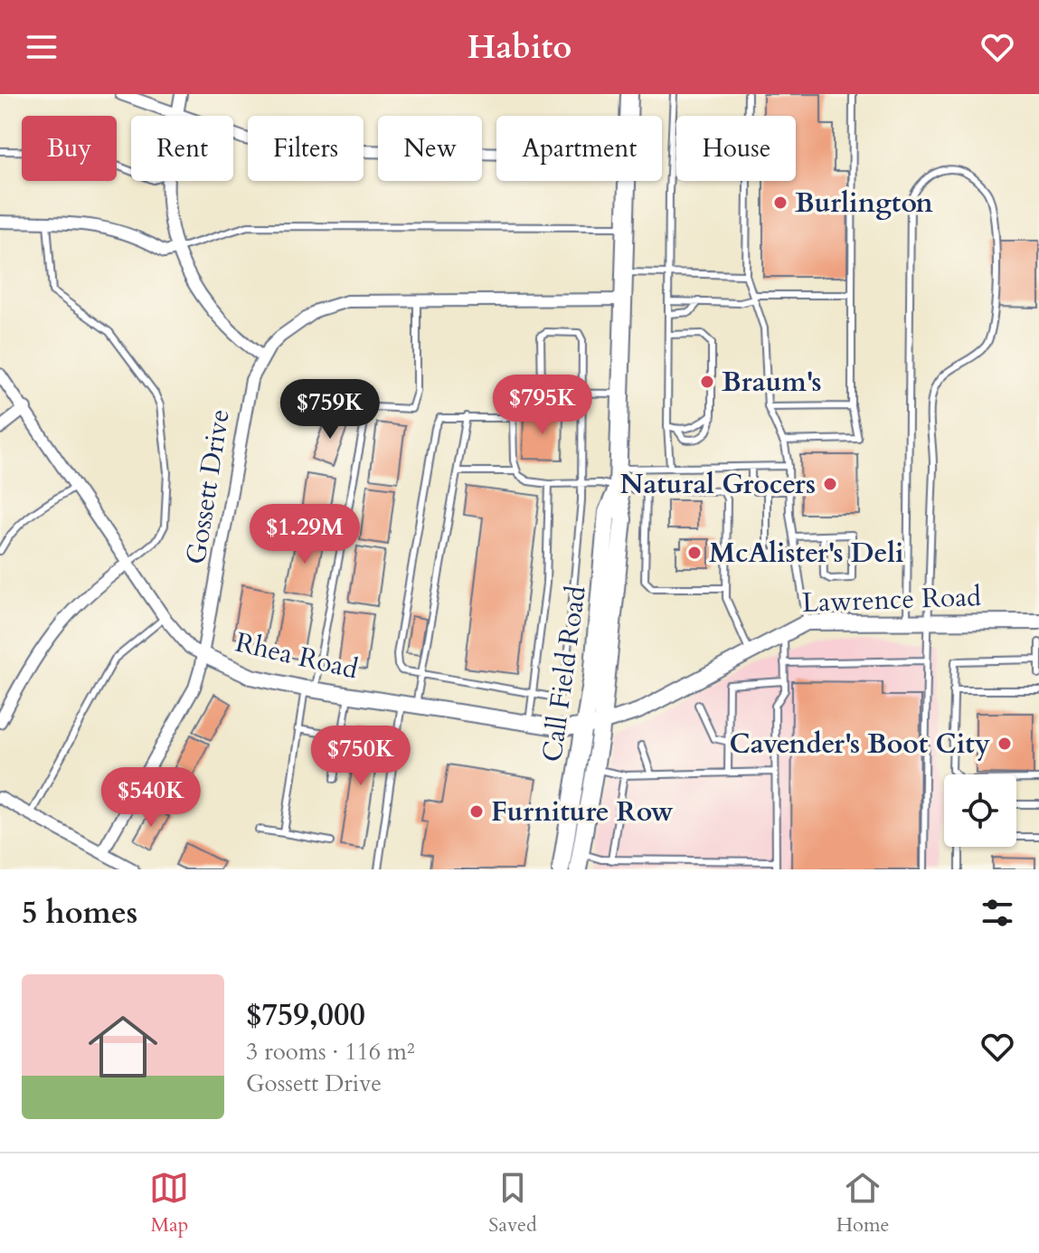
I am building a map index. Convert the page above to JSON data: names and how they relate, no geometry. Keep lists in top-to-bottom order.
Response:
{
  "streets": {
    "main road": ["Call Field Road"],
    "street": ["Gossett Drive", "Lawrence Road", "Rhea Road"]
  },
  "crossings": [
    ["Gossett Drive", "Rhea Road"],
    ["Gossett Drive", "Call Field Road"],
    ["Lawrence Road", "Rhea Road"],
    ["Lawrence Road", "Call Field Road"],
    ["Rhea Road", "Call Field Road"]
  ],
  "places": [
    "Burlington",
    "Braum's",
    "Natural Grocers",
    "McAlister's Deli",
    "Cavender's Boot City",
    "Furniture Row"
  ],
  "page": {
    "header": "Habito",
    "chip": [
      "Buy",
      "Rent",
      "Filters",
      "New",
      "Apartment",
      "House"
    ],
    "price": [
      "$795K",
      "$759K",
      "$1.29M",
      "$750K",
      "$540K"
    ],
    "heading": "5 homes",
    "list": [
      {
        "name": "$759,000",
        "note": "3 rooms · 116 m² · Gossett Drive"
      }
    ],
    "tabs": ["Map", "Saved", "Home"]
  }
}
